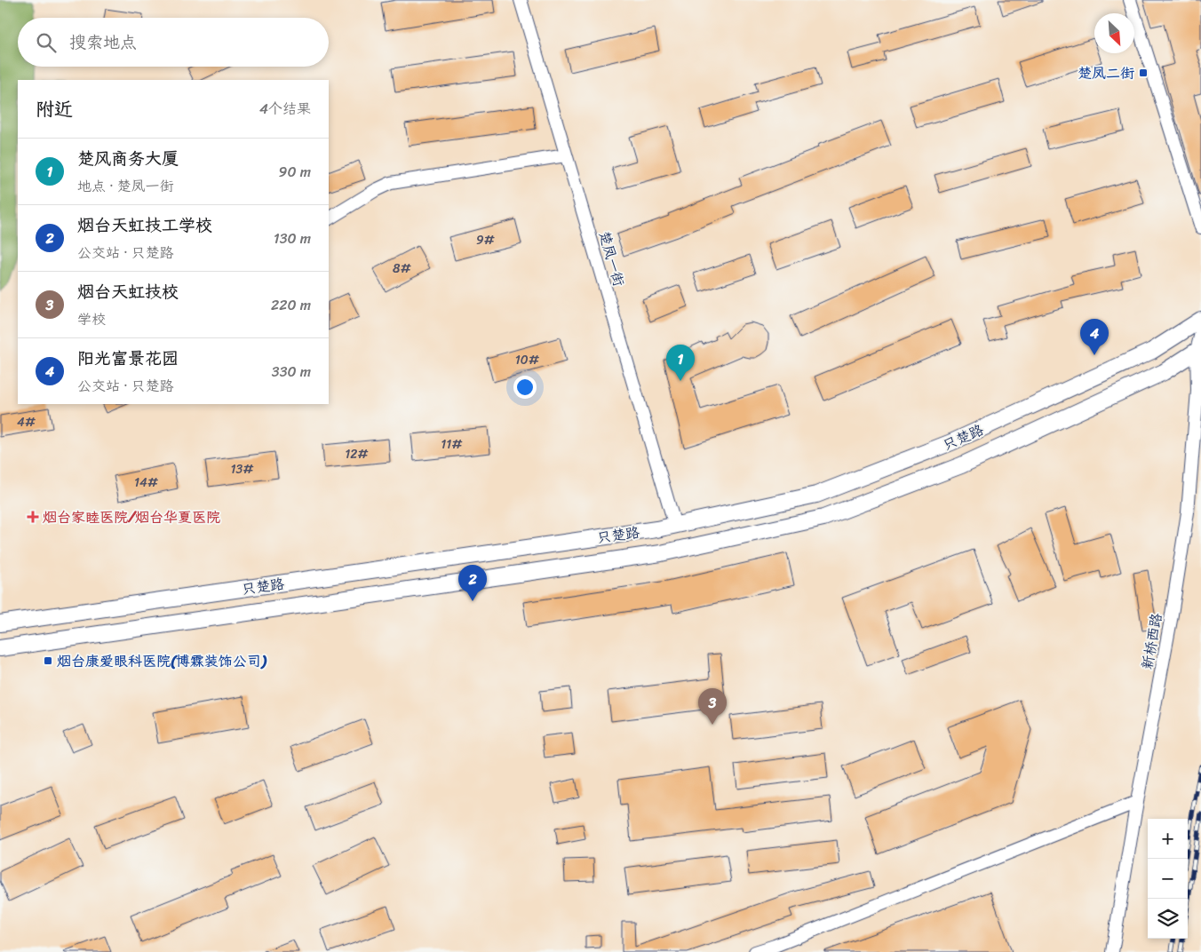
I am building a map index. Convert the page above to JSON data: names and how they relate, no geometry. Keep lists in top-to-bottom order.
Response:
{
  "streets": {
    "main road": ["只楚路"],
    "street": ["楚凤一街", "新桥西路"]
  },
  "crossings": [
    ["楚凤一街", "只楚路"],
    ["只楚路", "新桥西路"]
  ],
  "places": {
    "transit": ["楚凤二街", "烟台康爱眼科医院(博霖装饰公司)"],
    "health": ["烟台家睦医院/烟台华夏医院"]
  },
  "house_numbers": [
    "9#",
    "8#",
    "10#",
    "4#",
    "11#",
    "12#",
    "13#",
    "14#"
  ],
  "north": "bottom right",
  "page": {
    "search": "搜索地点",
    "heading": ["附近", "4个结果"],
    "list": [
      {
        "mark": "1",
        "name": "楚风商务大厦",
        "note": "地点 · 楚凤一街",
        "value": "90 m"
      },
      {
        "mark": "2",
        "name": "烟台天虹技工学校",
        "note": "公交站 · 只楚路",
        "value": "130 m"
      },
      {
        "mark": "3",
        "name": "烟台天虹技校",
        "note": "学校",
        "value": "220 m"
      },
      {
        "mark": "4",
        "name": "阳光富景花园",
        "note": "公交站 · 只楚路",
        "value": "330 m"
      }
    ],
    "pins": [
      "4",
      "1",
      "2",
      "3"
    ],
    "map_buttons": ["+", "−"]
  }
}
